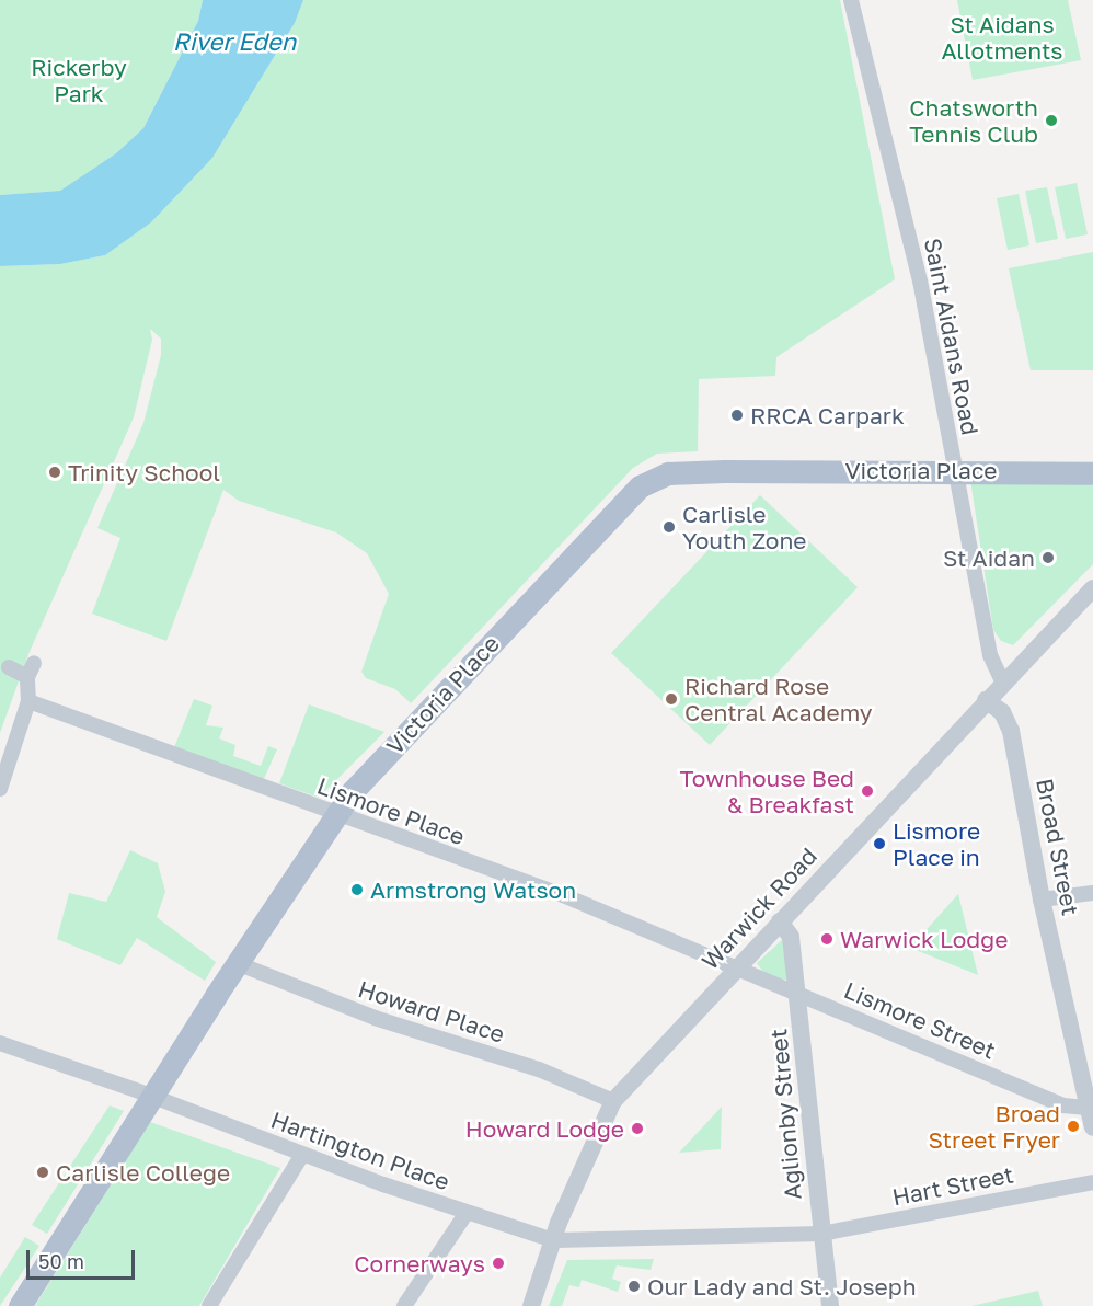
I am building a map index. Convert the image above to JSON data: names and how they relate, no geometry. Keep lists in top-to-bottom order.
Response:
{
  "streets": {
    "main road": ["Victoria Place"],
    "street": [
      "Saint Aidans Road",
      "Lismore Place",
      "Broad Street",
      "Warwick Road",
      "Howard Place",
      "Lismore Street",
      "Aglionby Street",
      "Hartington Place",
      "Hart Street"
    ]
  },
  "crossings": [
    ["Saint Aidans Road", "Victoria Place"],
    ["Saint Aidans Road", "Warwick Road"],
    ["Victoria Place", "Lismore Place"],
    ["Victoria Place", "Howard Place"],
    ["Victoria Place", "Hartington Place"],
    ["Lismore Place", "Warwick Road"],
    ["Lismore Place", "Lismore Street"],
    ["Broad Street", "Warwick Road"],
    ["Broad Street", "Lismore Street"],
    ["Warwick Road", "Howard Place"],
    ["Warwick Road", "Lismore Street"],
    ["Warwick Road", "Aglionby Street"],
    ["Warwick Road", "Hartington Place"],
    ["Warwick Road", "Hart Street"],
    ["Lismore Street", "Aglionby Street"],
    ["Aglionby Street", "Hart Street"],
    ["Hartington Place", "Hart Street"]
  ],
  "water": ["River Eden"],
  "parks": ["St Aidans Allotments", "Rickerby Park"],
  "places": [
    "Chatsworth Tennis Club",
    "RRCA Carpark",
    "Trinity School",
    "Carlisle Youth Zone",
    "St Aidan",
    "Richard Rose Central Academy",
    "Townhouse Bed & Breakfast",
    "Lismore Place in",
    "Armstrong Watson",
    "Warwick Lodge",
    "Broad Street Fryer",
    "Howard Lodge",
    "Carlisle College",
    "Cornerways",
    "Our Lady and St. Joseph"
  ],
  "scale_bar": "50 m"
}
